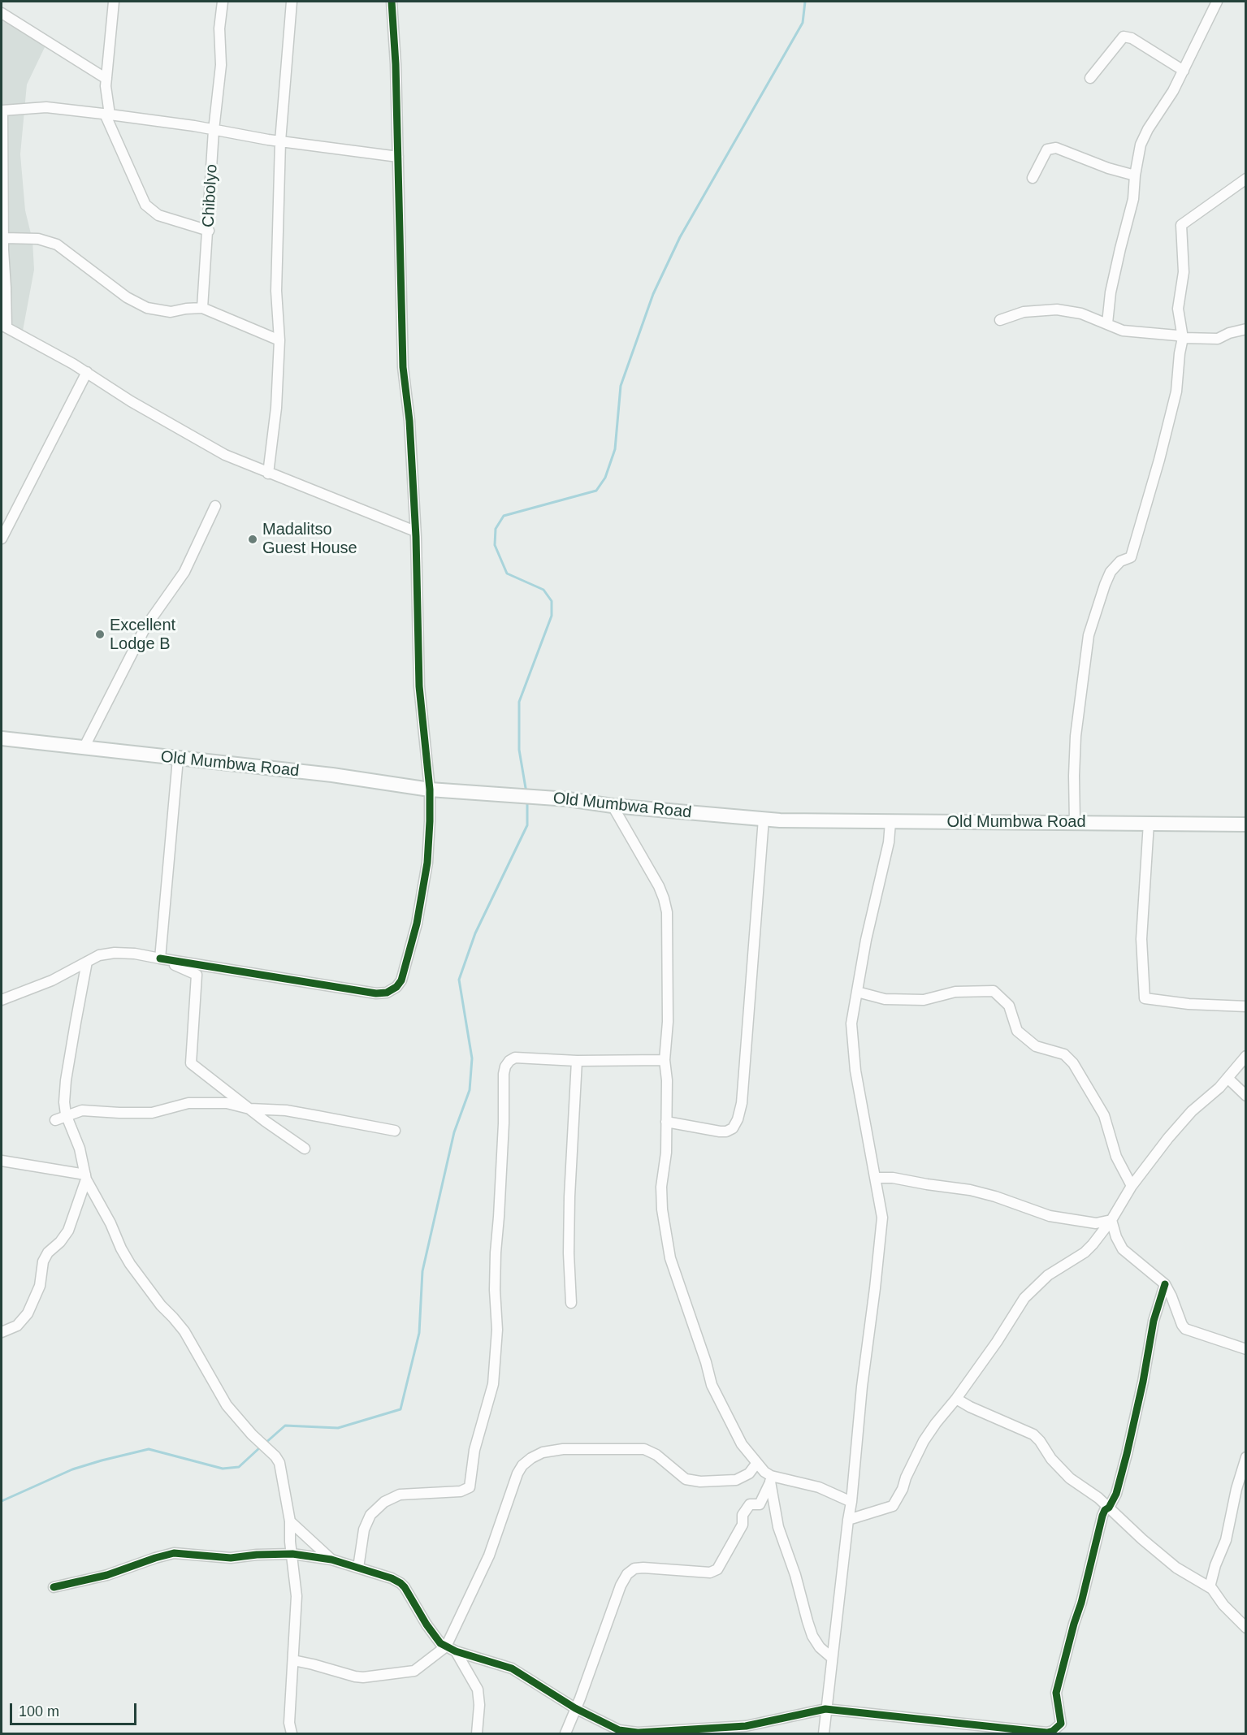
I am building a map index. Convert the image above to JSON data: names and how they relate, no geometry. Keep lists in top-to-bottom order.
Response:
{
  "streets": {
    "main road": ["Old Mumbwa Road"],
    "street": ["Chibolyo"]
  },
  "places": ["Madalitso Guest House", "Excellent Lodge B"],
  "scale_bar": "100 m"
}
